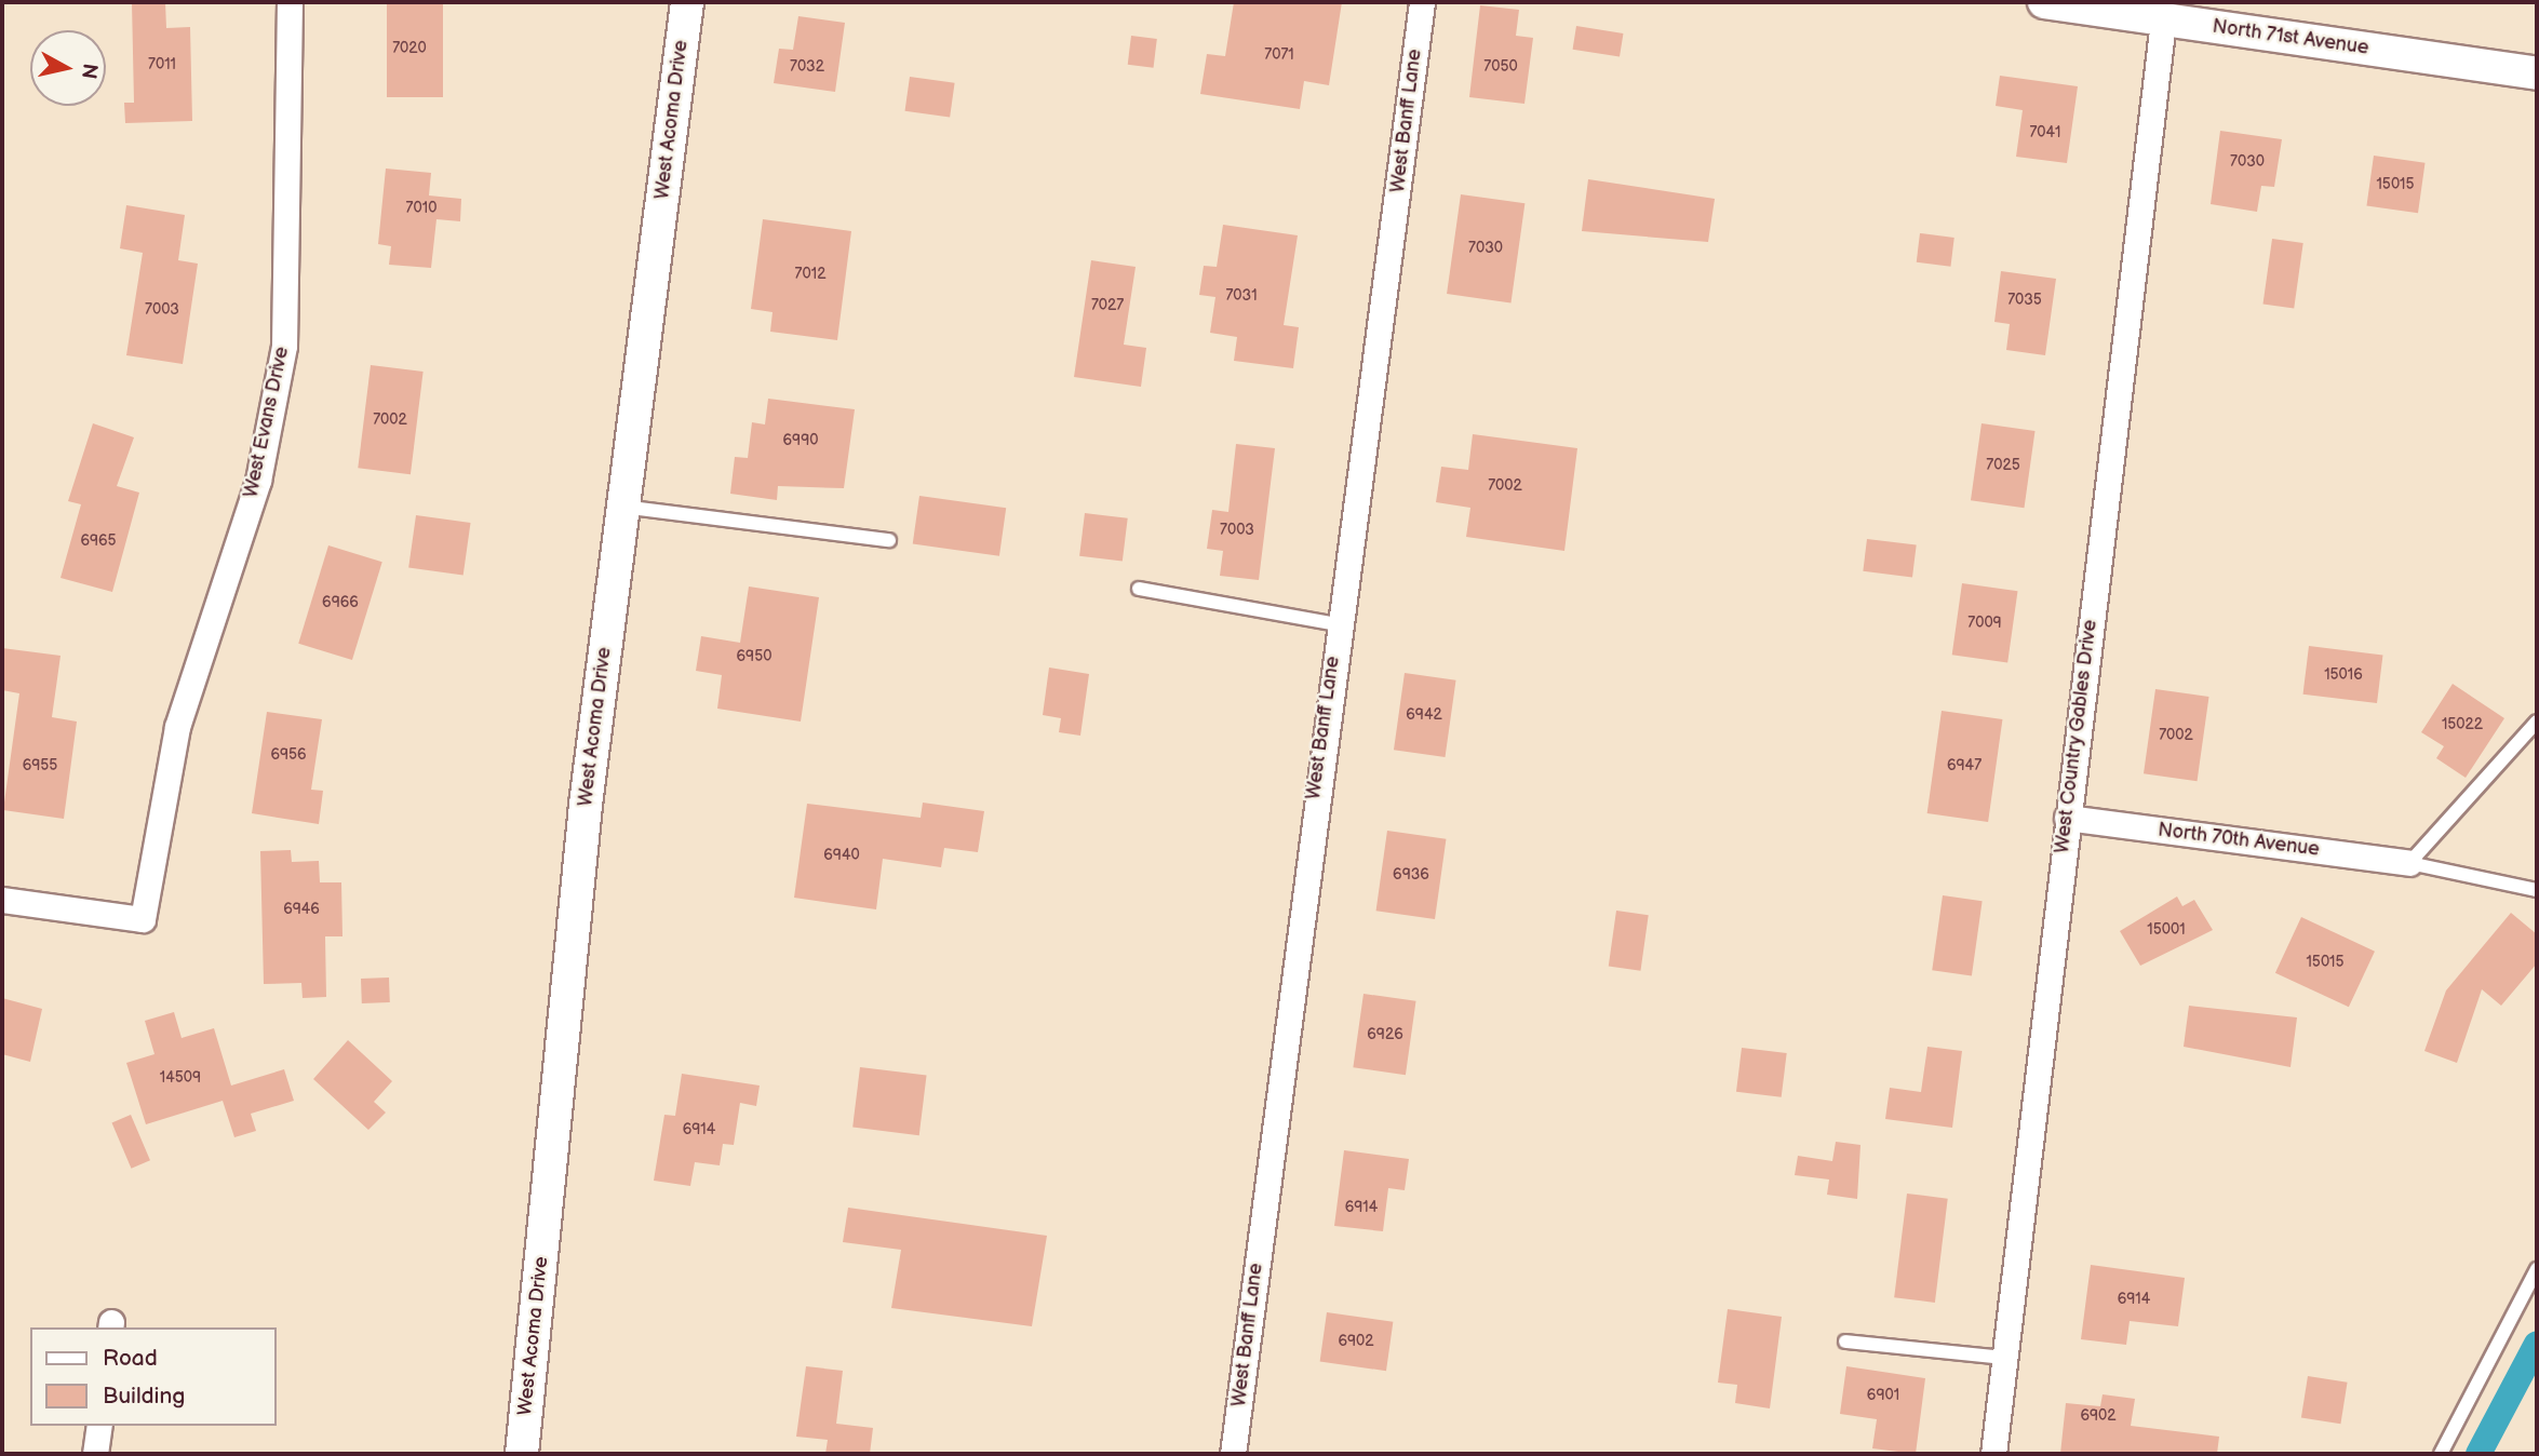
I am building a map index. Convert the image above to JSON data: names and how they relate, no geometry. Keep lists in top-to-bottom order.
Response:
{
  "streets": {
    "street": [
      "North 71st Avenue",
      "West Acoma Drive",
      "West Banff Lane",
      "West Evans Drive",
      "West Country Gables Drive",
      "North 70th Avenue"
    ]
  },
  "crossings": [
    ["North 71st Avenue", "West Country Gables Drive"],
    ["West Country Gables Drive", "North 70th Avenue"]
  ],
  "house_numbers": [
    "7020",
    "7071",
    "7011",
    "7032",
    "7050",
    "7041",
    "7030",
    "15015",
    "7010",
    "7030",
    "7012",
    "7031",
    "7035",
    "7027",
    "7003",
    "7002",
    "6990",
    "7025",
    "7002",
    "7003",
    "6965",
    "6966",
    "7009",
    "6950",
    "15016",
    "6942",
    "15022",
    "7002",
    "6956",
    "6955",
    "6947",
    "6940",
    "6936",
    "6946",
    "15001",
    "15015",
    "6926",
    "14509",
    "6914",
    "6914",
    "6914",
    "6902",
    "6901",
    "6902"
  ],
  "legend": ["Road", "Building"],
  "north": "right"
}
